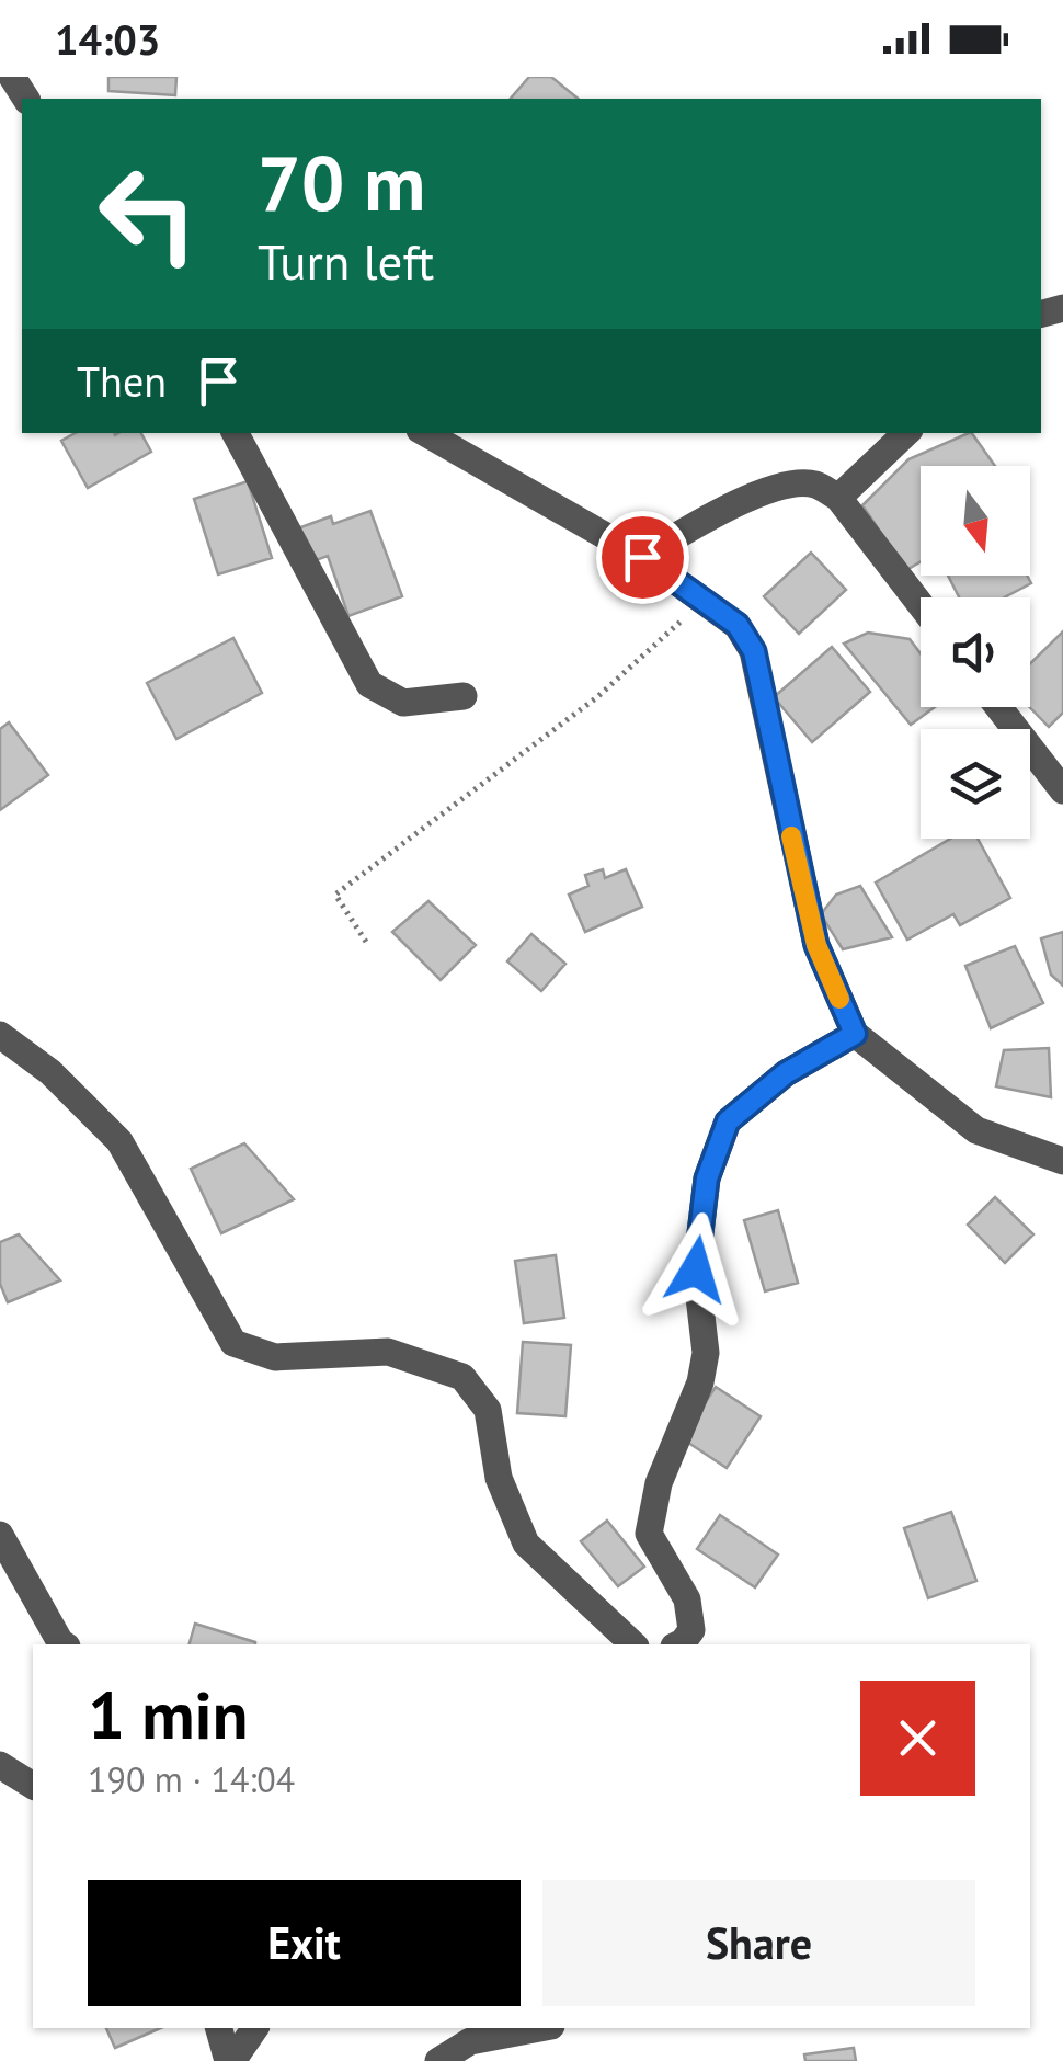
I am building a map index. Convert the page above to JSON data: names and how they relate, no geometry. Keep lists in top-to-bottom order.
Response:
{
  "north": "bottom",
  "page": {
    "status": "14:03",
    "turn": ["70 m", "Turn left"],
    "then": "Then",
    "heading": ["1 min", "190 m · 14:04"],
    "buttons": ["Exit", "Share"]
  }
}
